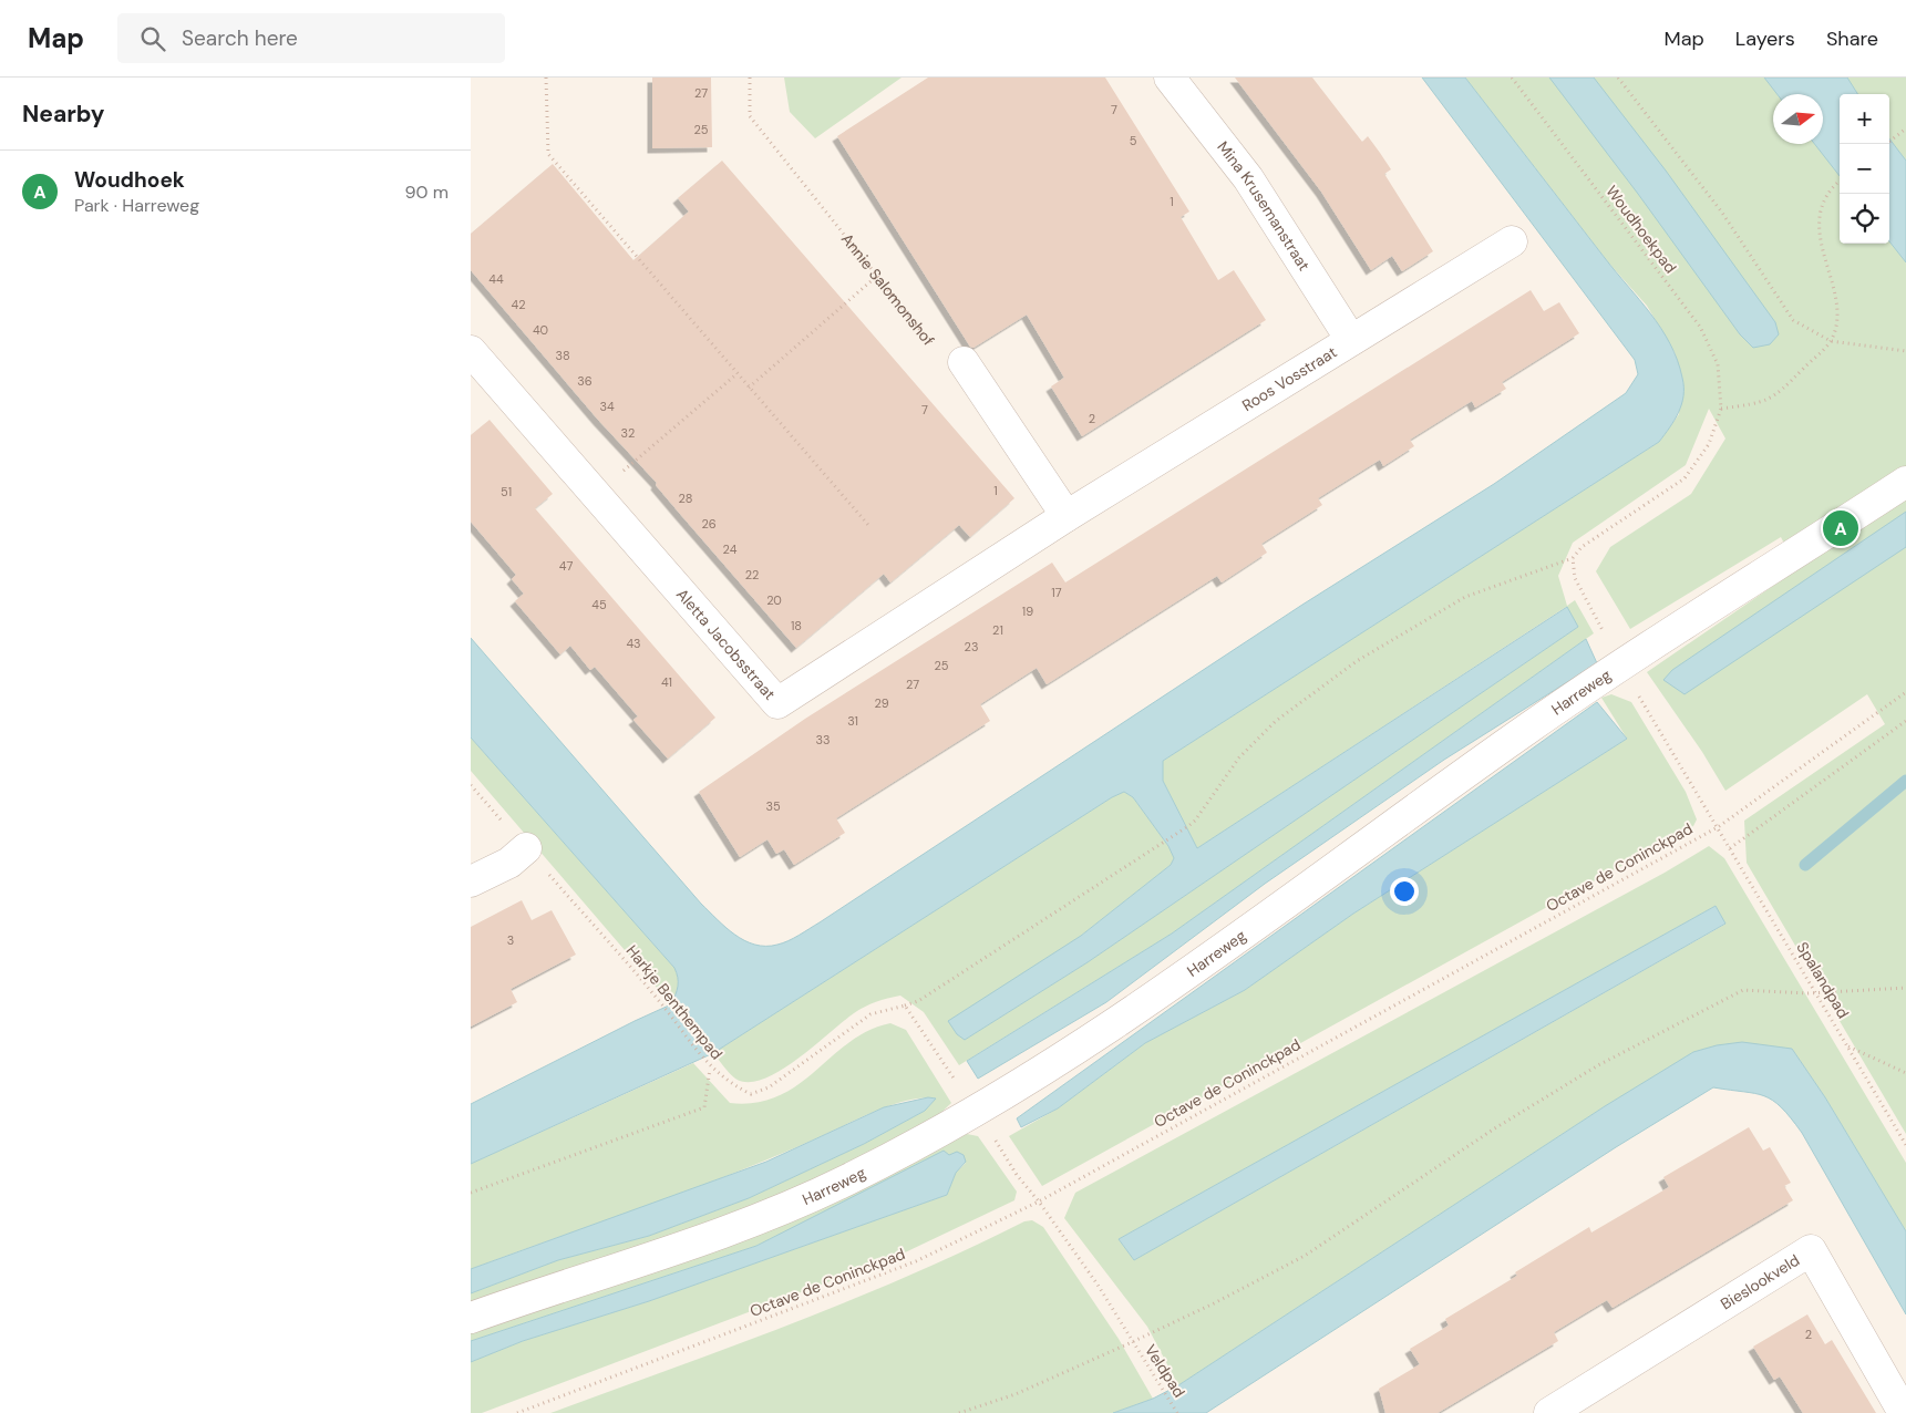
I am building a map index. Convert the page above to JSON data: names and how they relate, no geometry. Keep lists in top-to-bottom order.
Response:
{
  "streets": {
    "street": [
      "Mina Krusemanstraat",
      "Roos Vosstraat",
      "Aletta Jacobsstraat",
      "Harreweg",
      "Bieslookveld"
    ],
    "path": [
      "Woudhoekpad",
      "Annie Salomonshof",
      "Octave de Coninckpad",
      "Spalandpad",
      "Harkje Benthempad",
      "Veldpad"
    ]
  },
  "crossings": [
    ["Mina Krusemanstraat", "Roos Vosstraat"],
    ["Roos Vosstraat", "Aletta Jacobsstraat"],
    ["Harreweg", "Veldpad"],
    ["Octave de Coninckpad", "Spalandpad"],
    ["Octave de Coninckpad", "Veldpad"]
  ],
  "house_numbers": [
    "27",
    "7",
    "25",
    "5",
    "1",
    "44",
    "42",
    "40",
    "38",
    "36",
    "34",
    "7",
    "2",
    "32",
    "1",
    "51",
    "28",
    "26",
    "24",
    "47",
    "22",
    "17",
    "20",
    "45",
    "19",
    "18",
    "21",
    "43",
    "23",
    "25",
    "41",
    "27",
    "29",
    "31",
    "33",
    "35",
    "3",
    "2"
  ],
  "north": "right",
  "page": {
    "header": "Map",
    "search": "Search here",
    "nav": ["Map", "Layers", "Share"],
    "heading": "Nearby",
    "map_buttons": ["+", "−"],
    "list": [
      {
        "mark": "A",
        "name": "Woudhoek",
        "note": "Park · Harreweg",
        "value": "90 m"
      }
    ],
    "pins": "A"
  }
}
